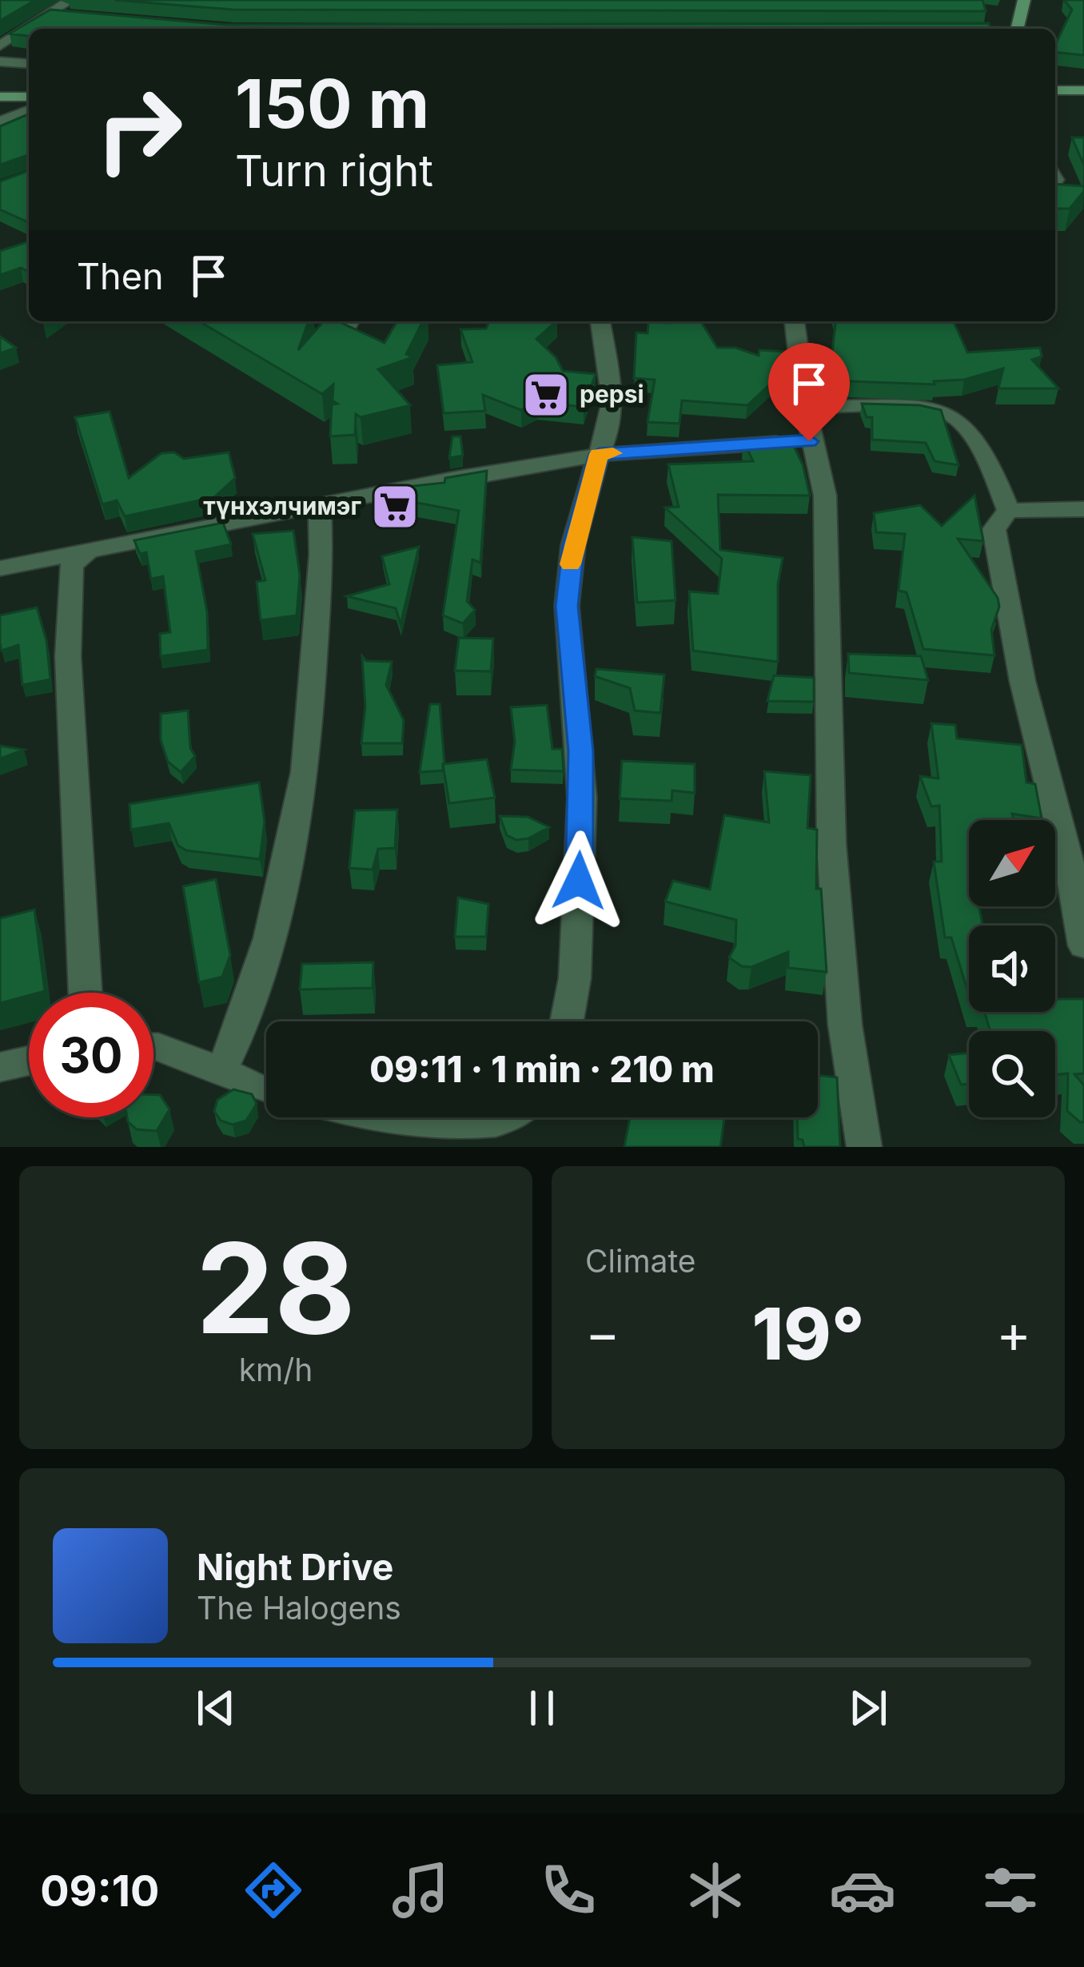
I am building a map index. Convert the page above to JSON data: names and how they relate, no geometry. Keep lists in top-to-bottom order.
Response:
{
  "places": {
    "supermarket": ["pepsi", "түнхэлчимэг"]
  },
  "north": "top right",
  "page": {
    "turn": ["150 m", "Turn right"],
    "then": "Then",
    "limit": "30",
    "trip": "09:11 · 1 min · 210 m",
    "tile": [
      ["28", "km/h"],
      "Climate"
    ],
    "heat": ["−", "19°", "+"],
    "song": ["Night Drive", "The Halogens"],
    "tabs": "09:10"
  }
}
